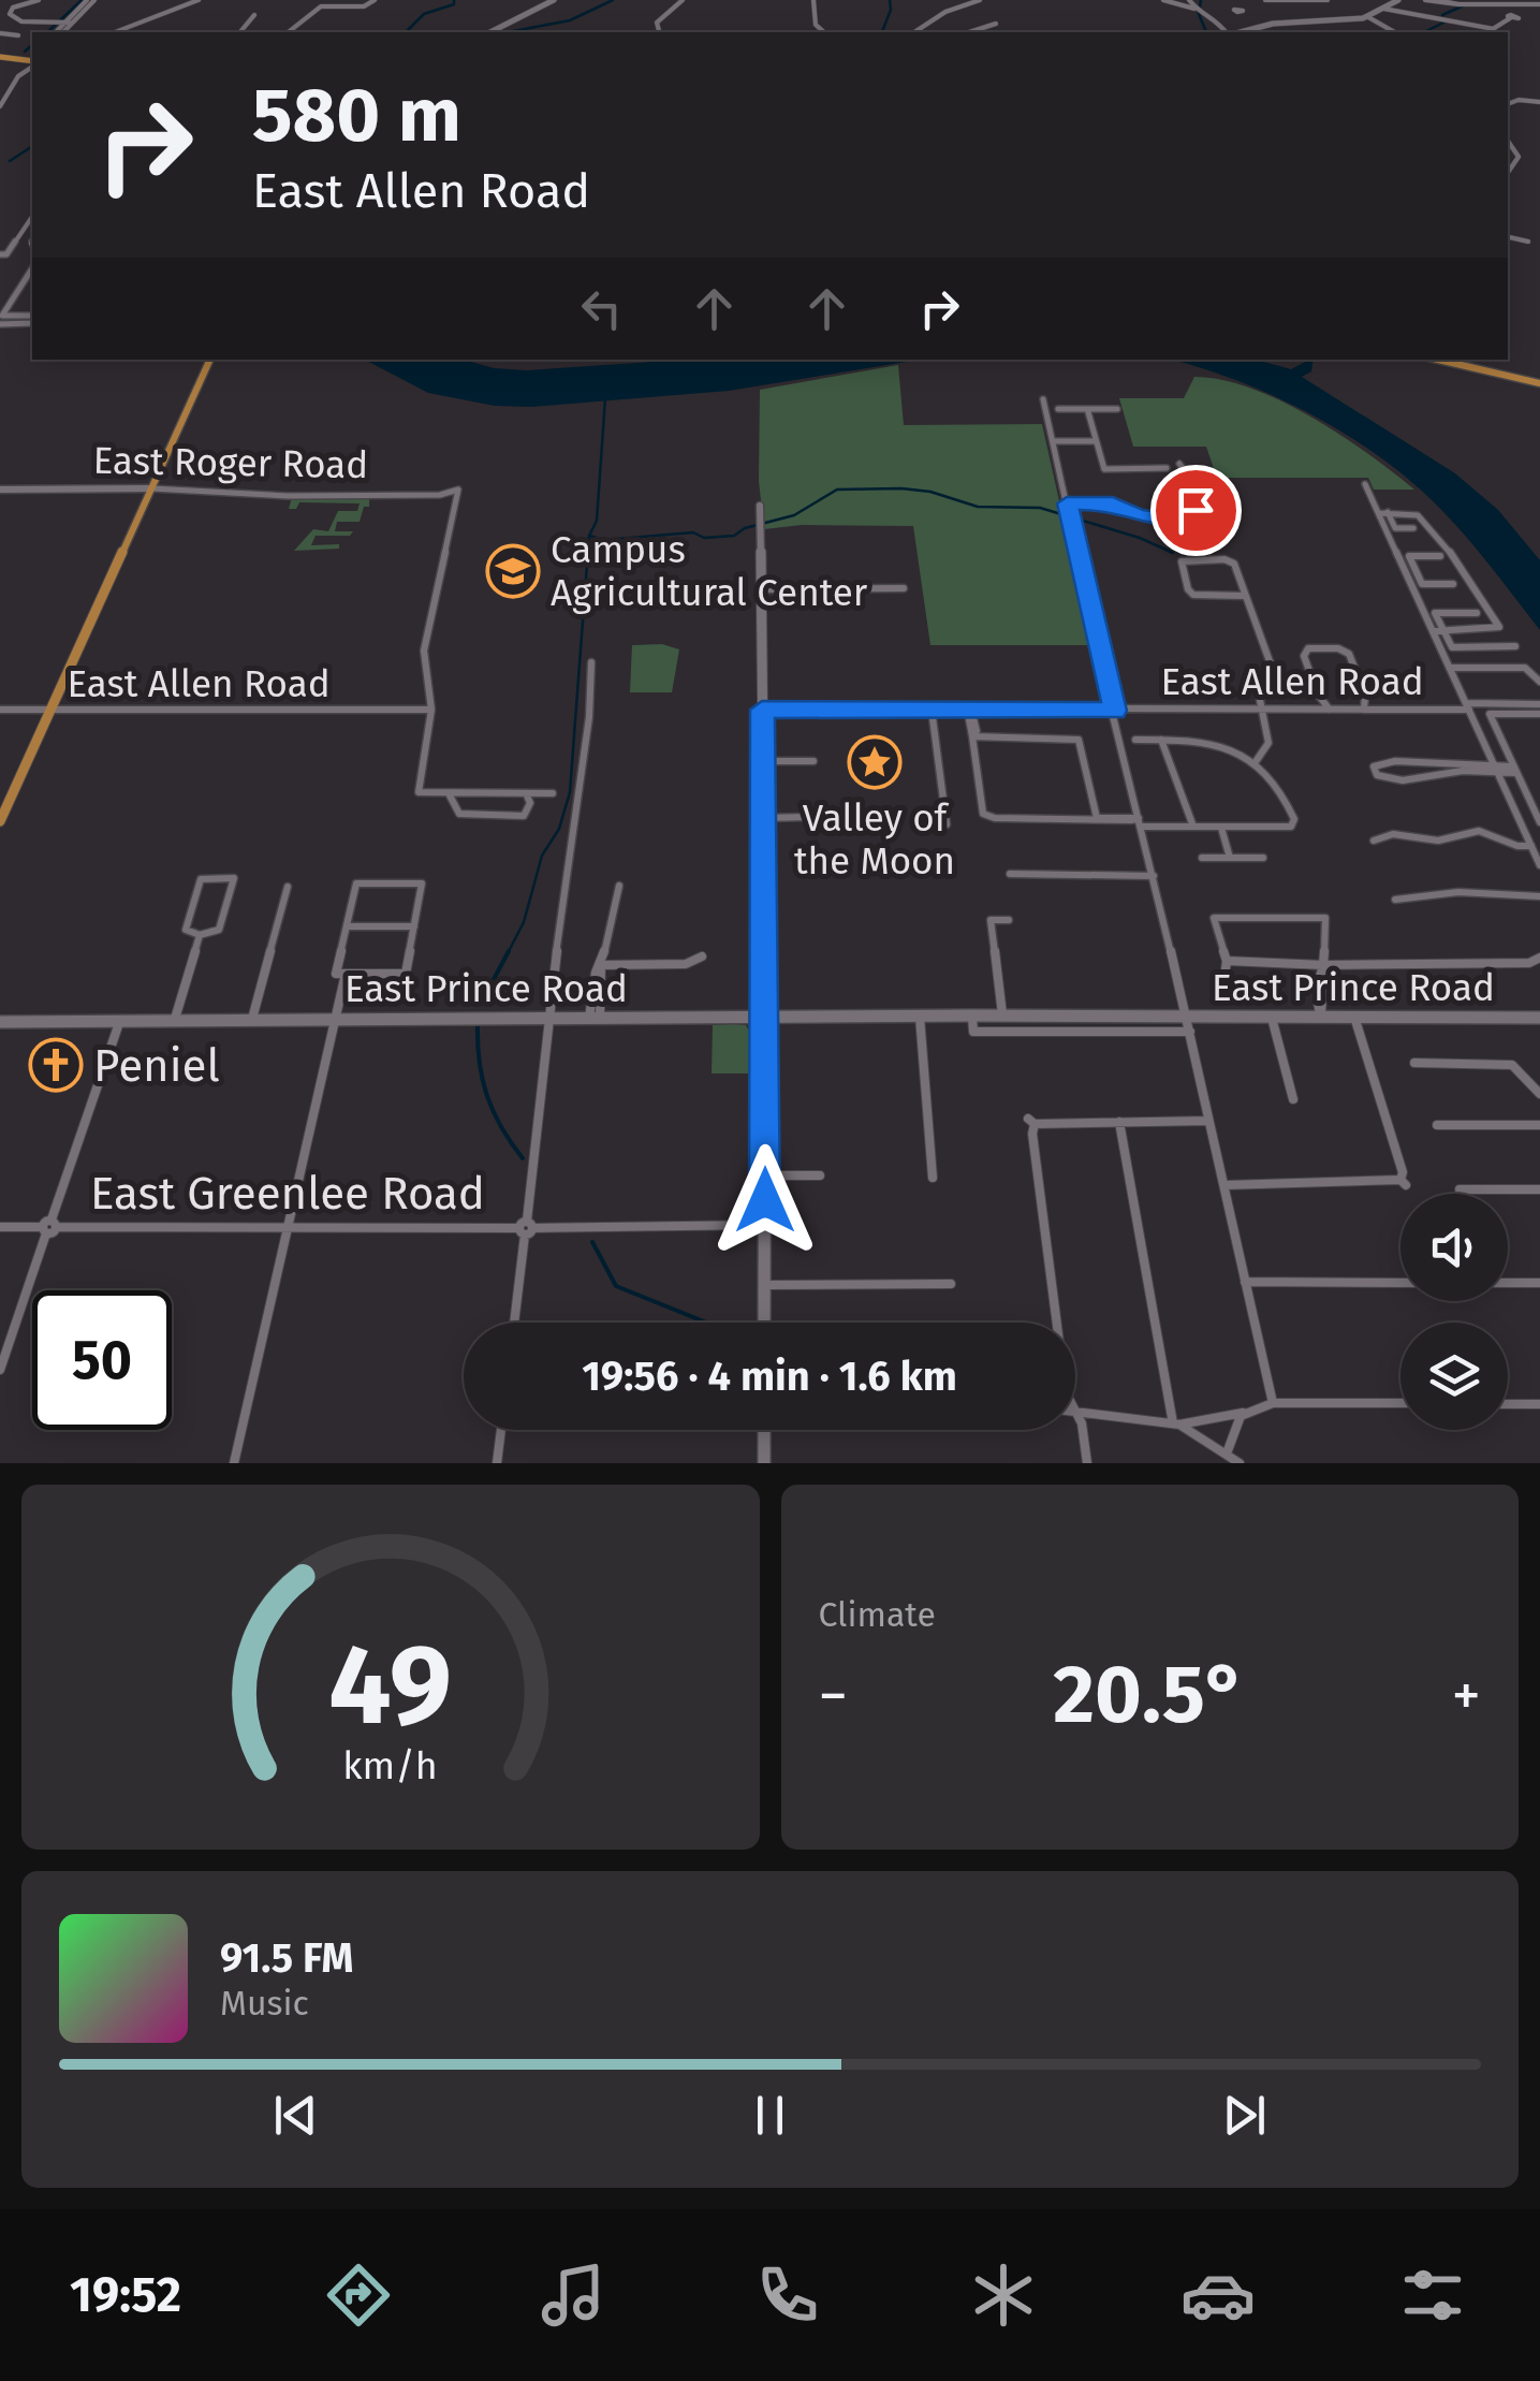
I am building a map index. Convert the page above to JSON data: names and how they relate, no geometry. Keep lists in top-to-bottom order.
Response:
{
  "streets": {
    "main road": ["East Prince Road"],
    "street": ["East Roger Road", "East Allen Road", "East Greenlee Road"]
  },
  "crossings": [
    ["East Roger Road", "East Allen Road"]
  ],
  "places": {
    "school or university": ["Campus Agricultural Center"],
    "place": ["Valley of the Moon"],
    "church": ["Peniel"]
  },
  "page": {
    "turn": ["580 m", "East Allen Road"],
    "limit": "50",
    "trip": "19:56 · 4 min · 1.6 km",
    "tile": "Climate",
    "heat": ["−", "20.5°", "+"],
    "song": ["91.5 FM", "Music"],
    "tabs": "19:52",
    "gauge": ["49", "km/h"]
  }
}
